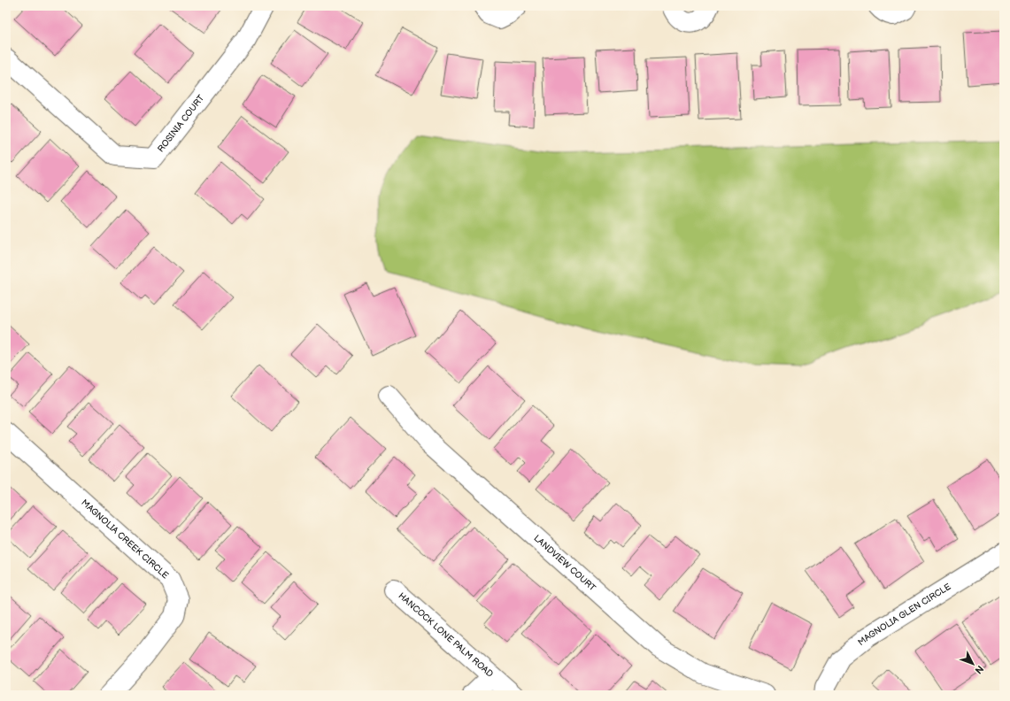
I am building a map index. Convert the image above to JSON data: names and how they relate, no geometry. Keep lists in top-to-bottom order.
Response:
{
  "streets": {
    "street": [
      "ROSINIA COURT",
      "MAGNOLIA CREEK CIRCLE",
      "LANDVIEW COURT",
      "MAGNOLIA GLEN CIRCLE",
      "HANCOCK LONE PALM ROAD"
    ]
  },
  "north": "bottom right"
}
